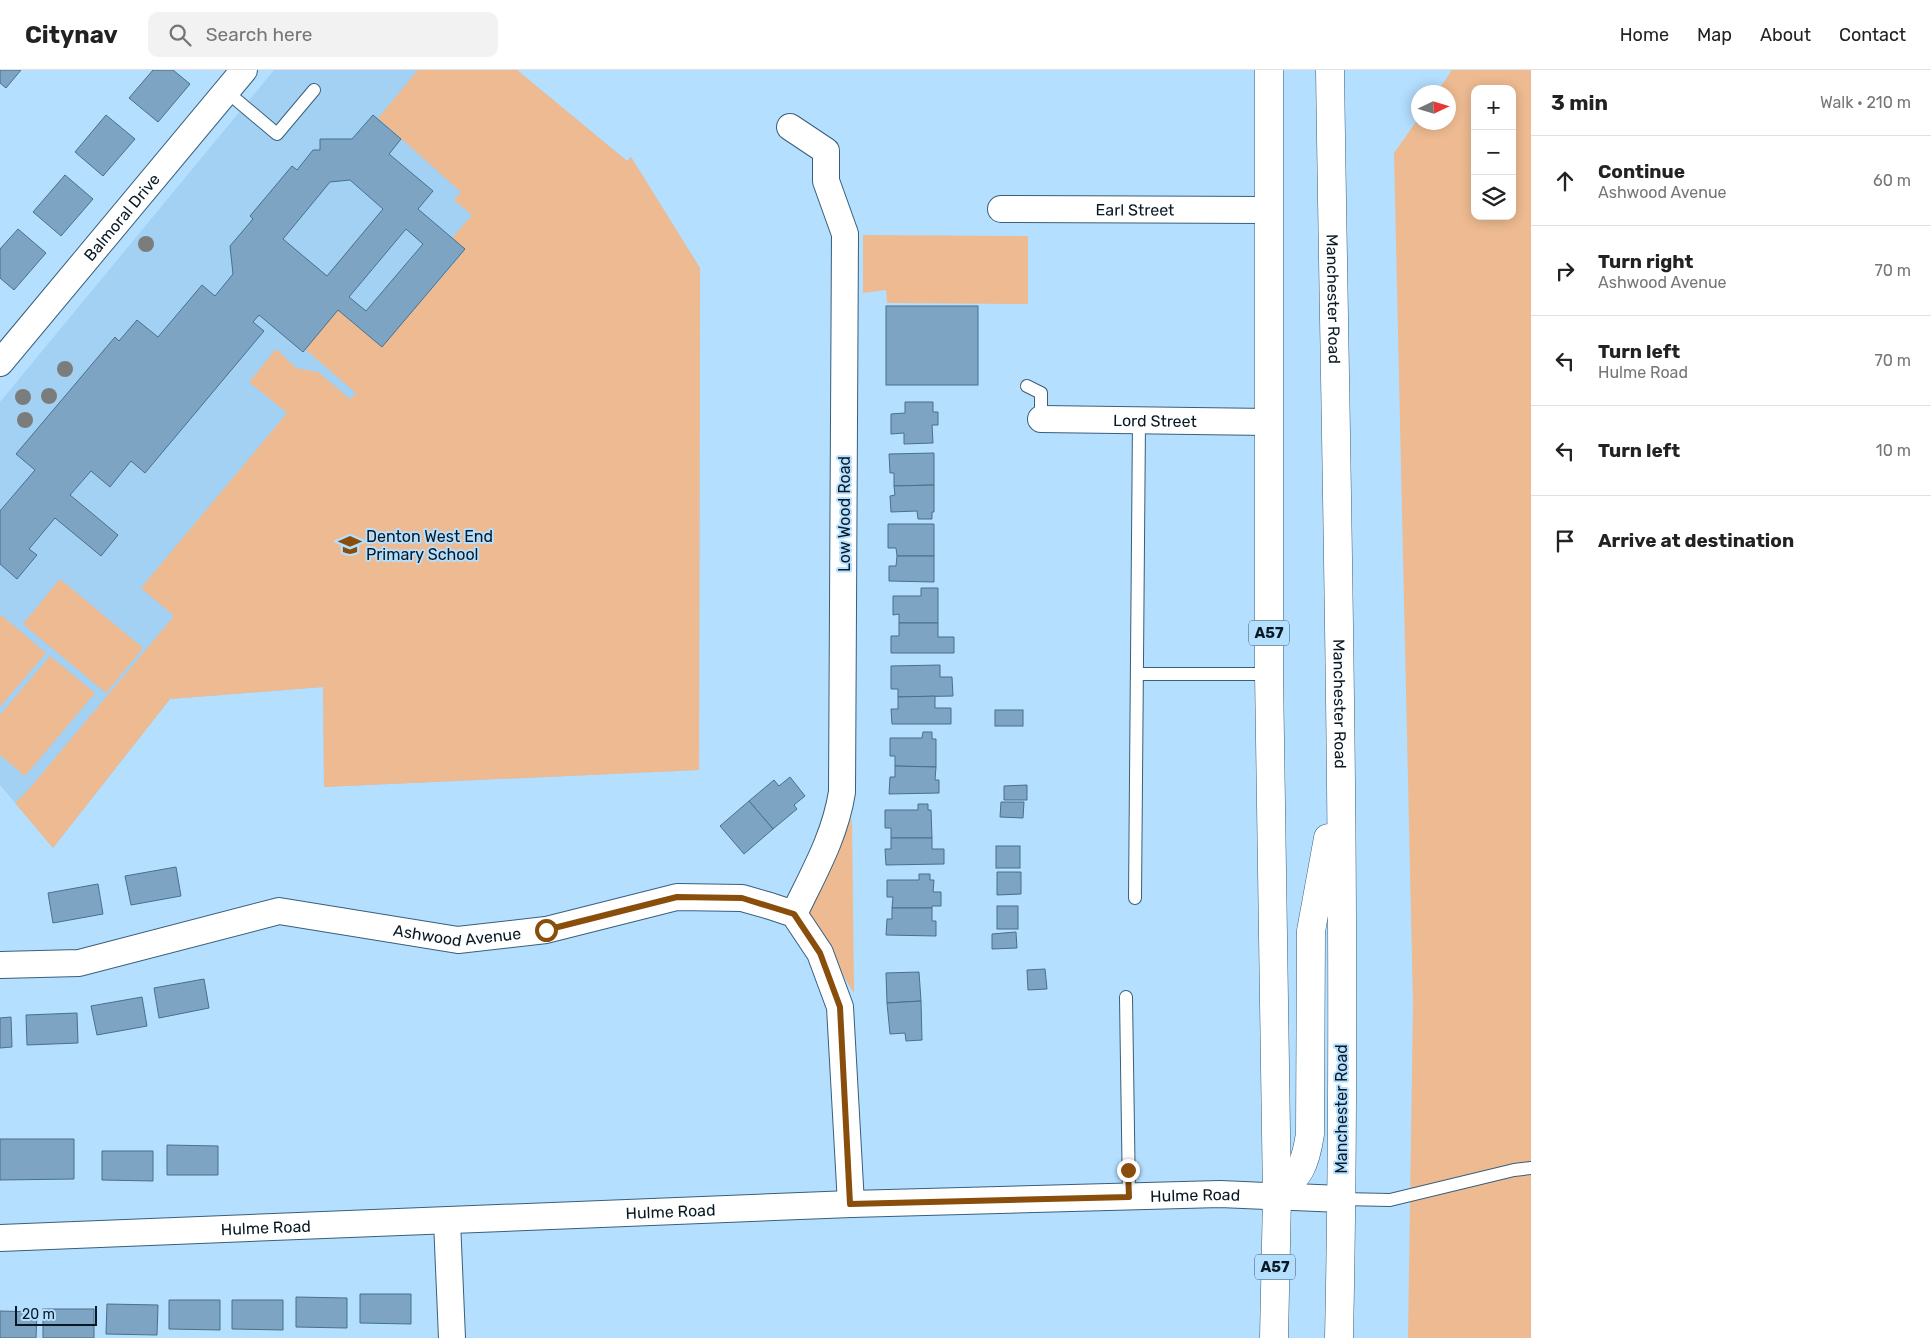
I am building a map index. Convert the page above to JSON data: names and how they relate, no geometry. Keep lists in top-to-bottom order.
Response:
{
  "streets": {
    "highway": ["Manchester Road", "A57"],
    "street": [
      "Earl Street",
      "Balmoral Drive",
      "Lord Street",
      "Low Wood Road",
      "Ashwood Avenue",
      "Hulme Road"
    ]
  },
  "crossings": [
    ["Earl Street", "A57"],
    ["Manchester Road", "Hulme Road"],
    ["Lord Street", "A57"],
    ["Low Wood Road", "Ashwood Avenue"],
    ["A57", "Hulme Road"]
  ],
  "places": {
    "school or university": ["Denton West End Primary School"]
  },
  "scale_bar": "20 m",
  "north": "right",
  "page": {
    "header": "Citynav",
    "search": "Search here",
    "nav": [
      "Home",
      "Map",
      "About",
      "Contact"
    ],
    "heading": ["3 min", "Walk · 210 m"],
    "map_buttons": ["+", "−"],
    "list": [
      ["Continue", "Ashwood Avenue", "60 m"],
      ["Turn right", "Ashwood Avenue", "70 m"],
      ["Turn left", "Hulme Road", "70 m"],
      ["Turn left", "10 m"],
      "Arrive at destination"
    ],
    "scale": "20 m"
  }
}
